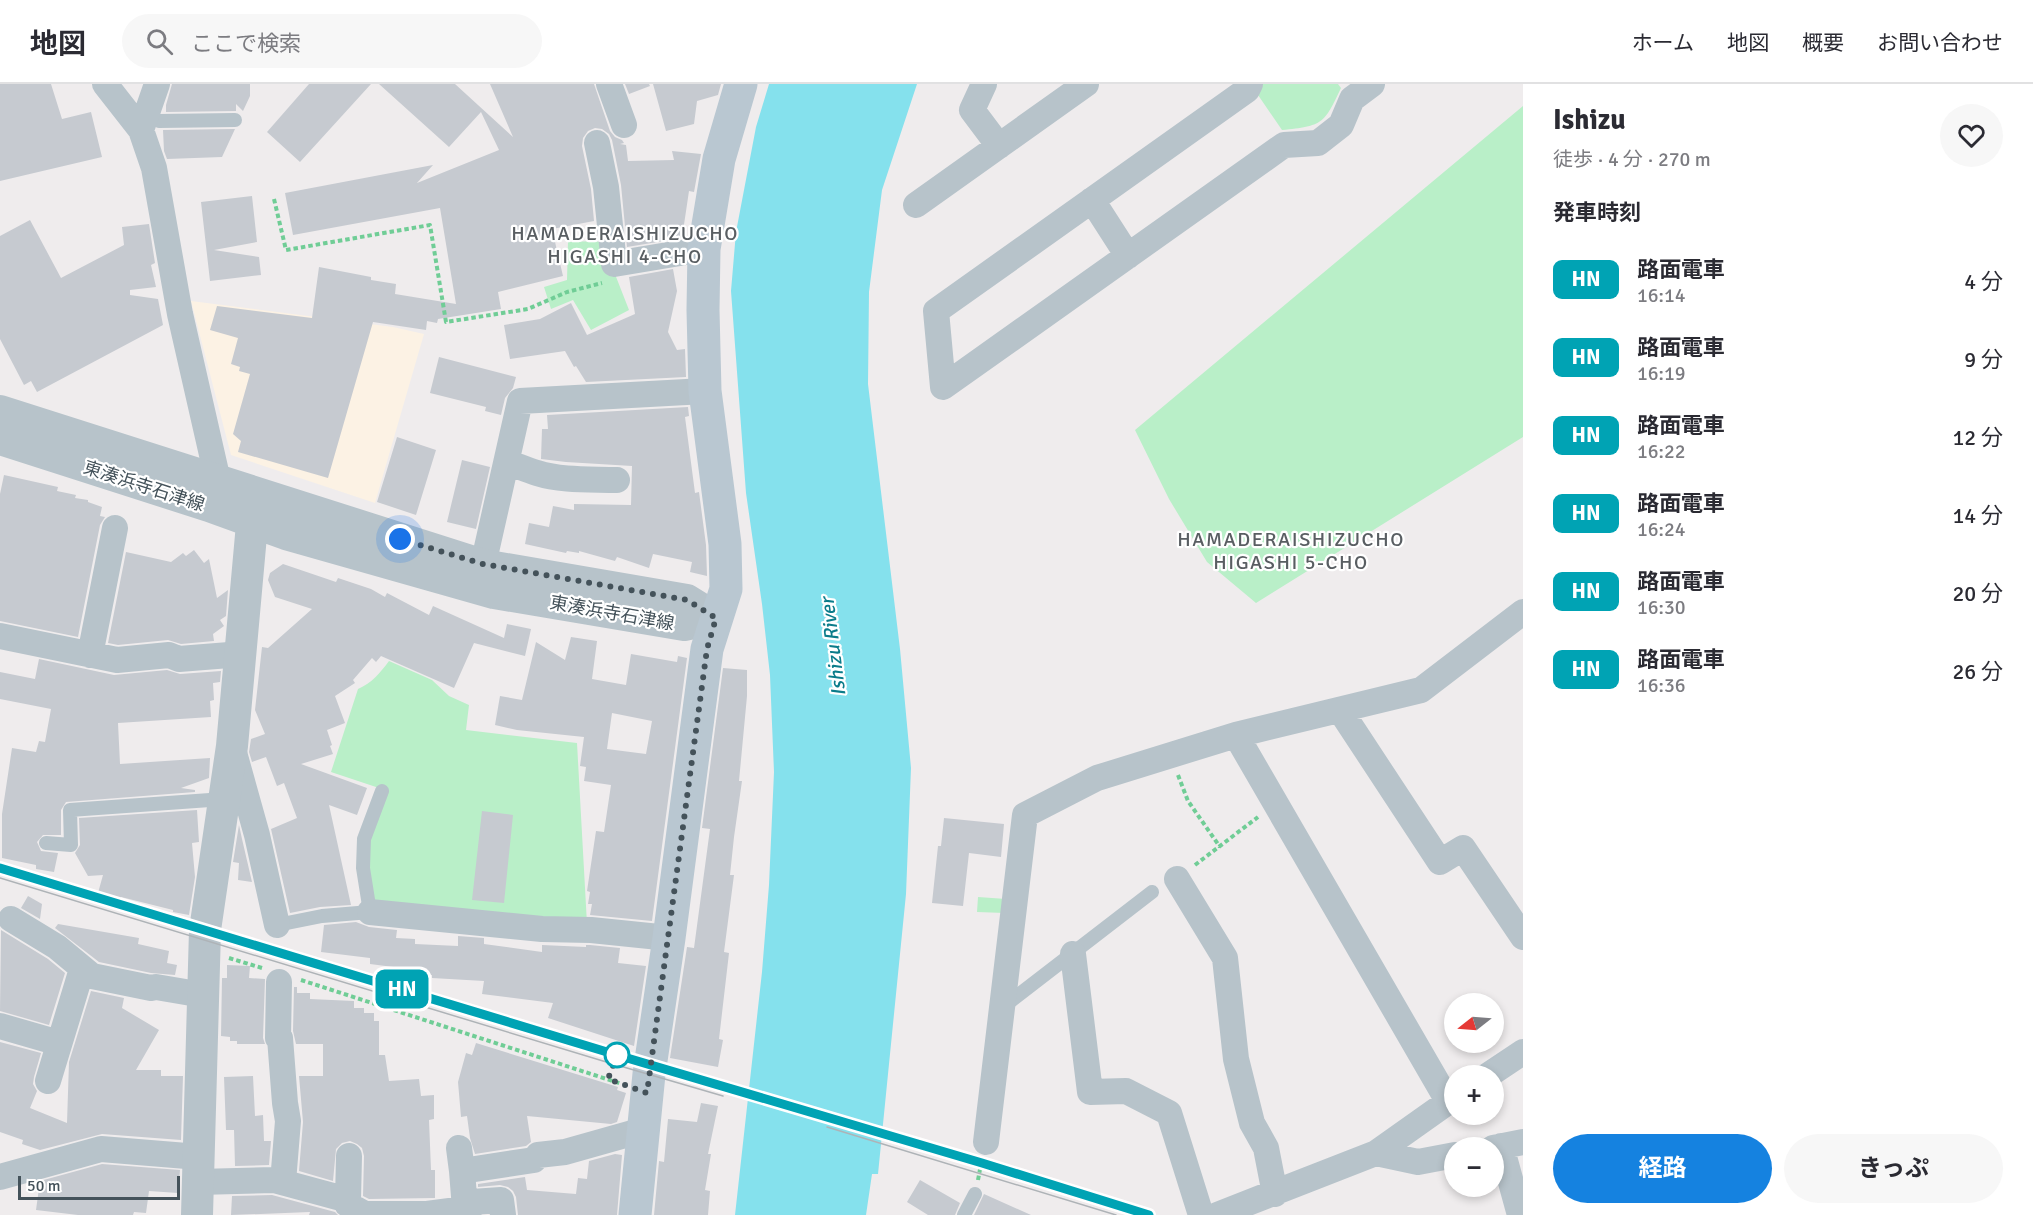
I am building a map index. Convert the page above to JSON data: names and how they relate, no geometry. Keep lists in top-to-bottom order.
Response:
{
  "streets": {
    "street": ["東湊浜寺石津線"]
  },
  "districts": ["HAMADERAISHIZUCHO HIGASHI 4-CHO", "HAMADERAISHIZUCHO HIGASHI 5-CHO"],
  "water": ["Ishizu River"],
  "lines": ["tram line HN"],
  "scale_bar": "50 m",
  "north": "left",
  "page": {
    "header": "地図",
    "search": "ここで検索",
    "nav": [
      "ホーム",
      "地図",
      "概要",
      "お問い合わせ"
    ],
    "on_map": "HN",
    "heading": [
      ["Ishizu", "徒歩 · 4 分 · 270 m"],
      "発車時刻"
    ],
    "list": [
      {
        "mark": "HN",
        "name": "路面電車",
        "note": "16:14",
        "value": "4 分"
      },
      {
        "mark": "HN",
        "name": "路面電車",
        "note": "16:19",
        "value": "9 分"
      },
      {
        "mark": "HN",
        "name": "路面電車",
        "note": "16:22",
        "value": "12 分"
      },
      {
        "mark": "HN",
        "name": "路面電車",
        "note": "16:24",
        "value": "14 分"
      },
      {
        "mark": "HN",
        "name": "路面電車",
        "note": "16:30",
        "value": "20 分"
      },
      {
        "mark": "HN",
        "name": "路面電車",
        "note": "16:36",
        "value": "26 分"
      }
    ],
    "map_buttons": ["+", "−"],
    "buttons": ["経路", "きっぷ"],
    "scale": "50 m"
  }
}
